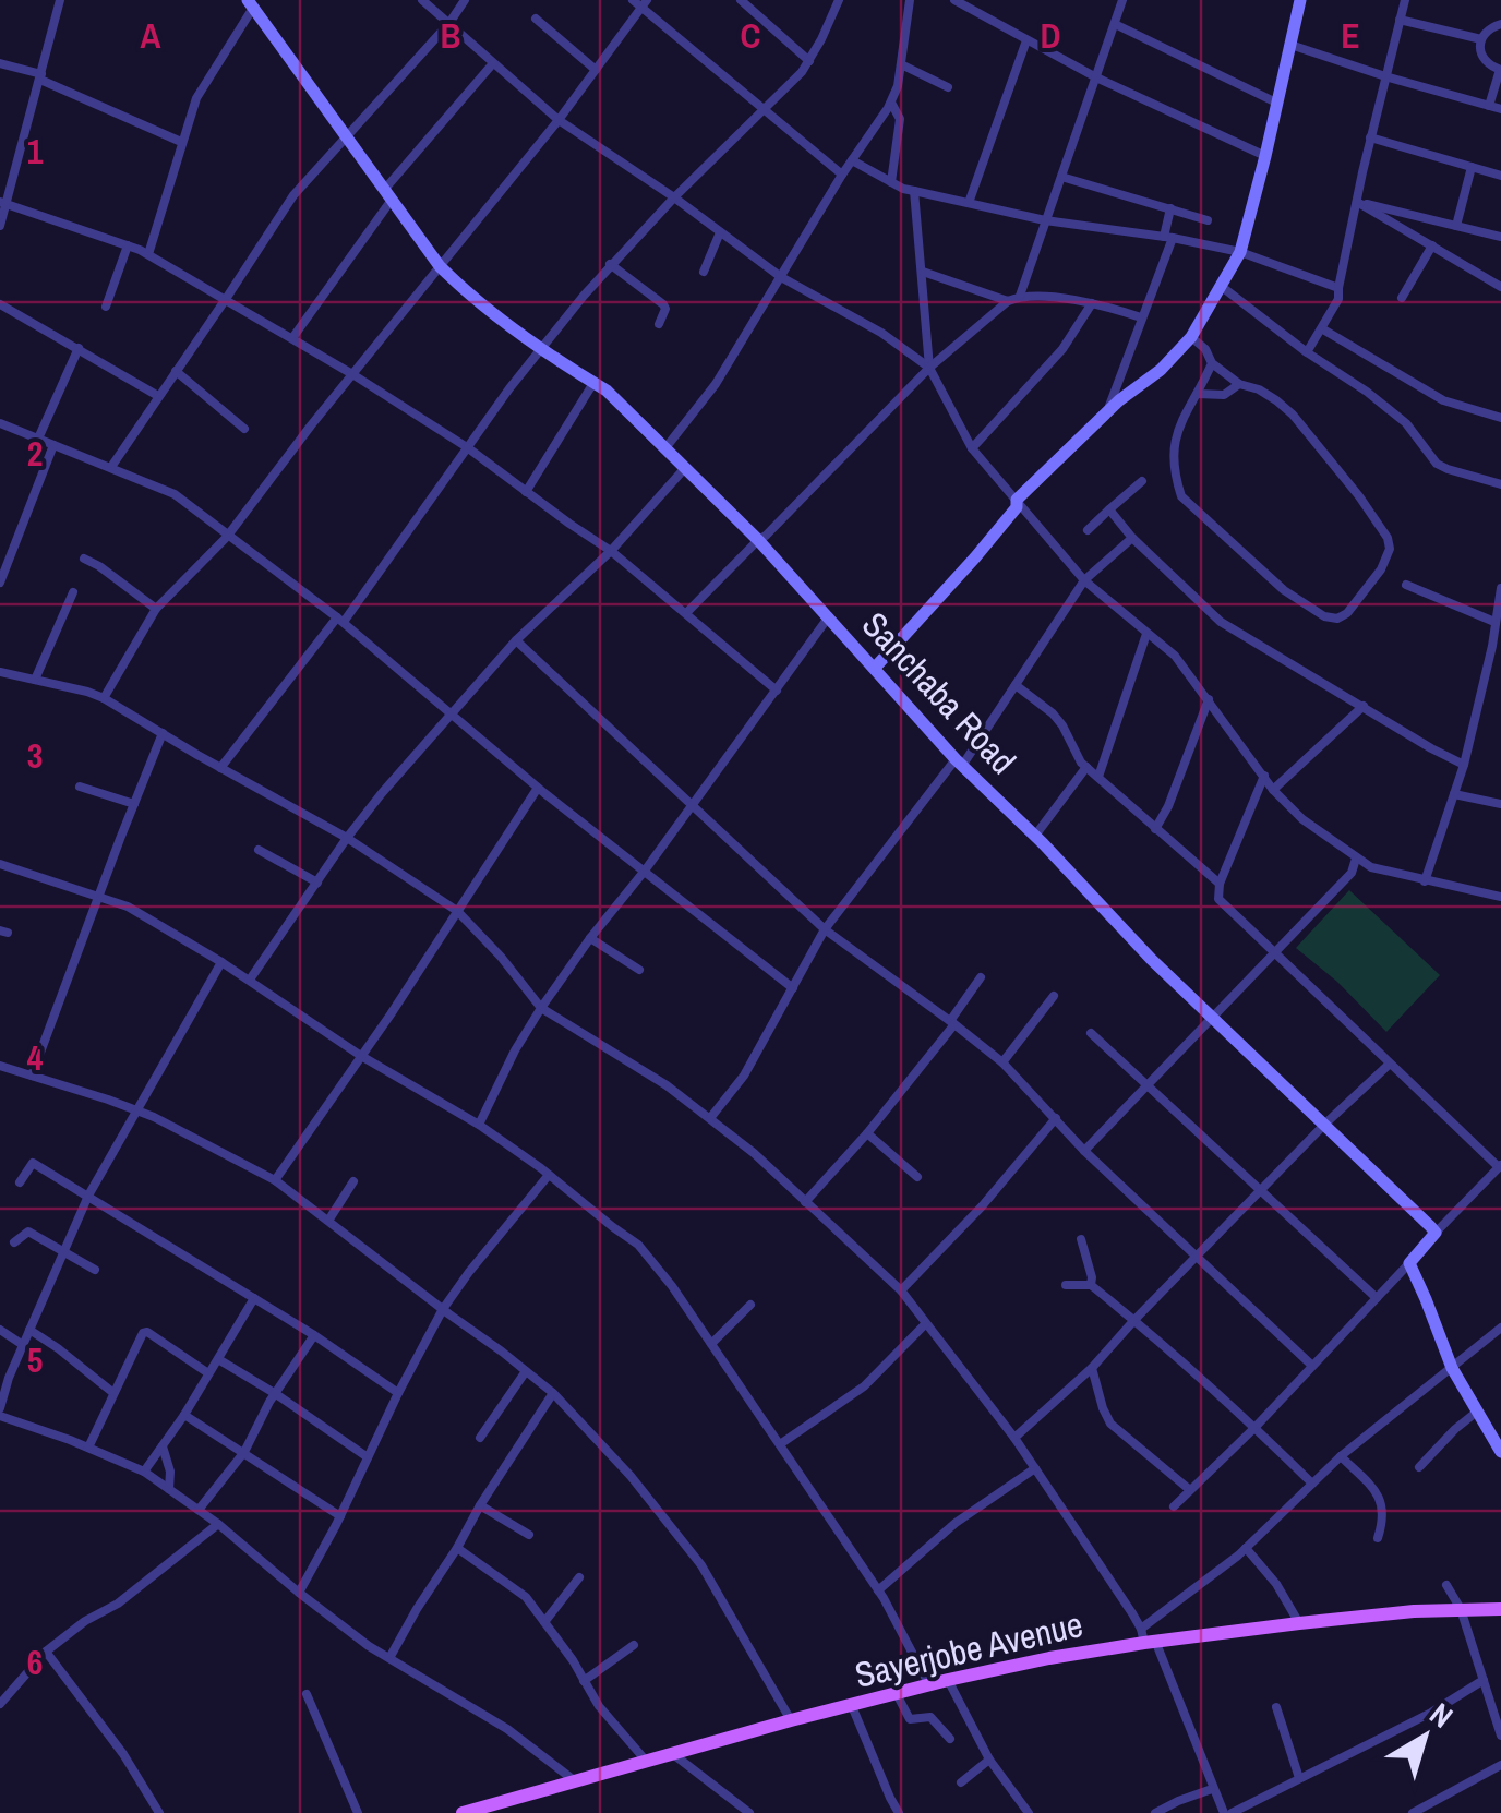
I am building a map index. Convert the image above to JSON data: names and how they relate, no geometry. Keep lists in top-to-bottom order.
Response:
{
  "streets": {
    "main road": ["Sayerjobe Avenue"],
    "street": ["Sanchaba Road"]
  },
  "north": "top right",
  "grid": {
    "columns": [
      "A",
      "B",
      "C",
      "D",
      "E"
    ],
    "rows": [
      "1",
      "2",
      "3",
      "4",
      "5",
      "6"
    ]
  }
}
